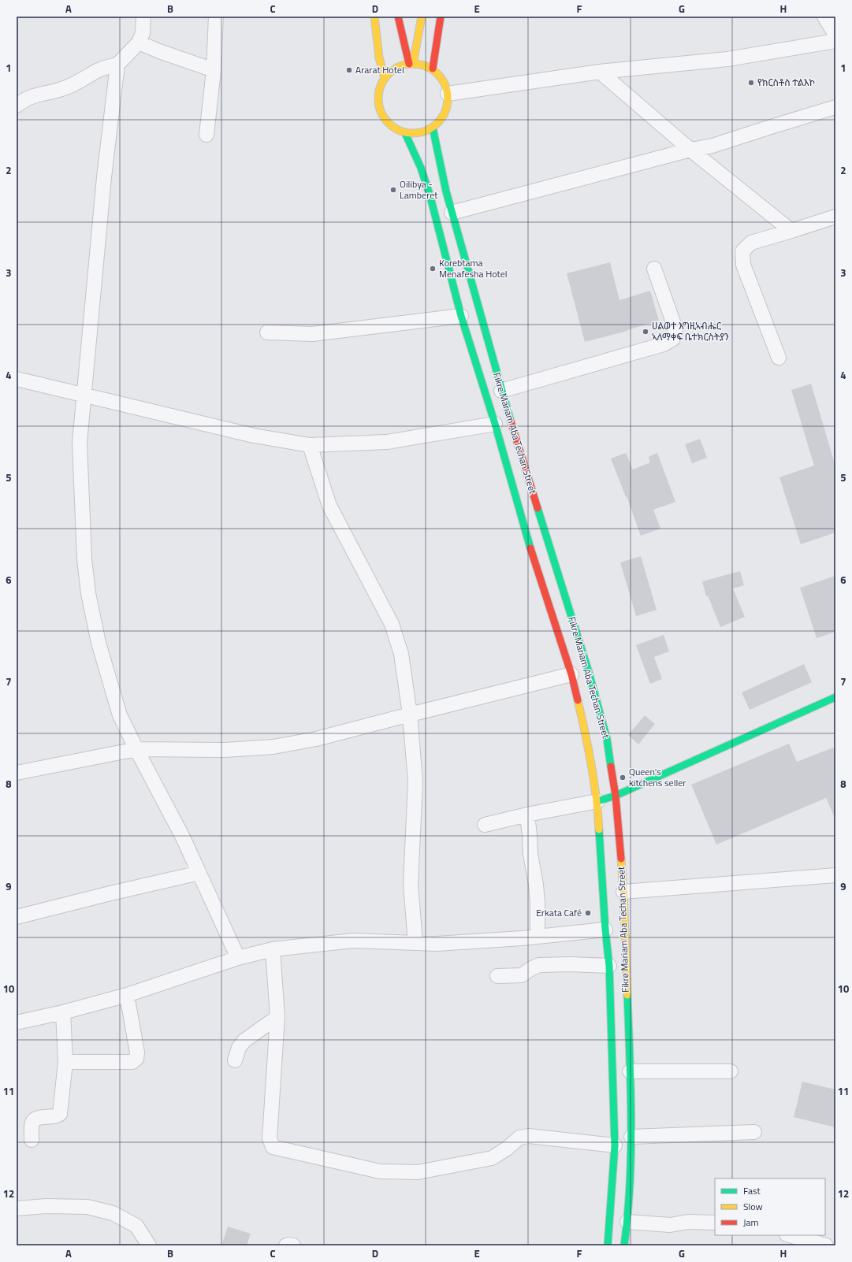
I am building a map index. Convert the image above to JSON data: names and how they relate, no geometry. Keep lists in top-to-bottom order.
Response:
{
  "streets": {
    "main road": ["Fikre Mariam Aba Techan Street"]
  },
  "places": [
    "Ararat Hotel",
    "የክርስቶስ ተልእኮ",
    "Oilibya - Lamberet",
    "Korebtama Menafesha Hotel",
    "ሀልወተ እግዚኣብሔር ኣለማቀፍ ቤተክርስትያን",
    "Queen's kitchens seller",
    "Erkata Café"
  ],
  "legend": ["Fast", "Slow", "Jam"],
  "grid": {
    "columns": [
      "A",
      "B",
      "C",
      "D",
      "E",
      "F",
      "G",
      "H"
    ],
    "rows": [
      "1",
      "2",
      "3",
      "4",
      "5",
      "6",
      "7",
      "8",
      "9",
      "10",
      "11",
      "12"
    ]
  }
}
